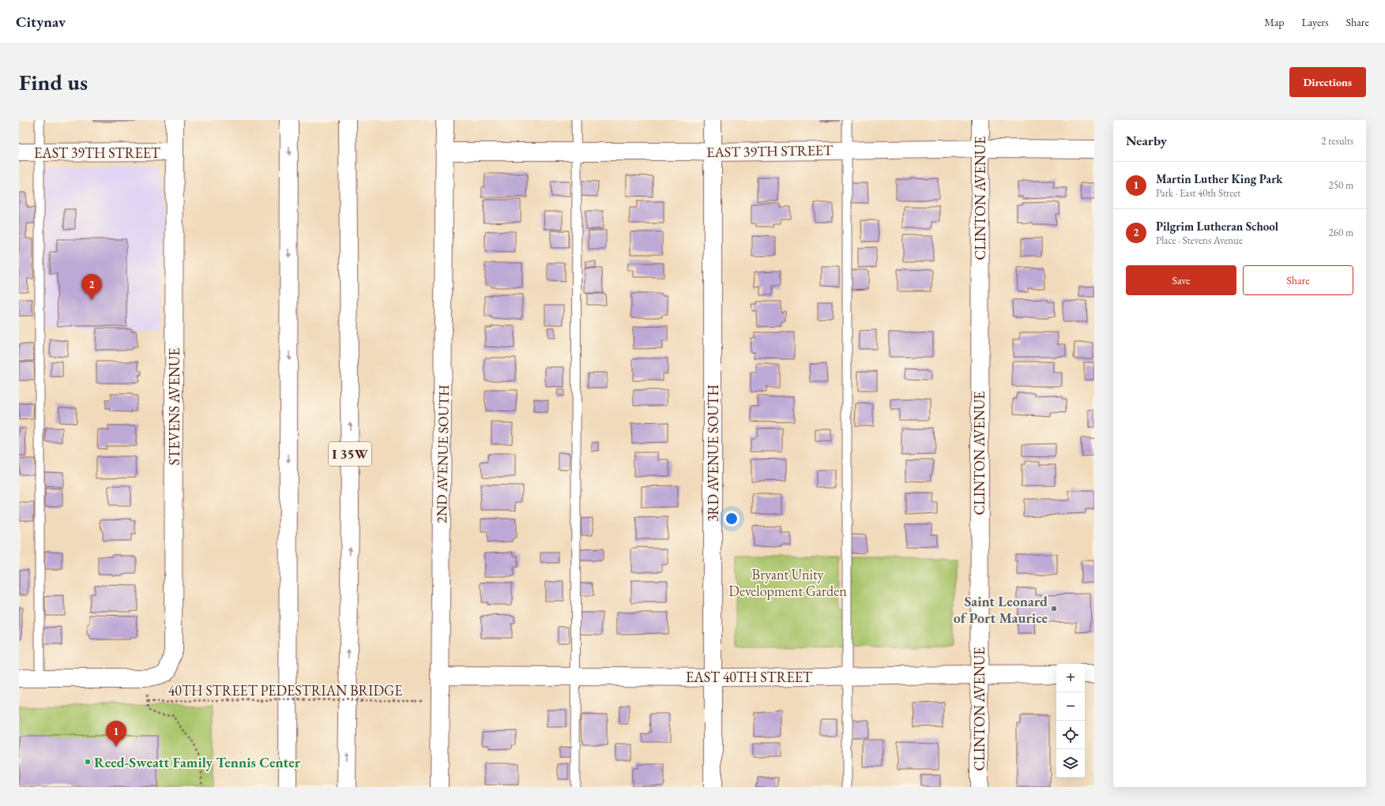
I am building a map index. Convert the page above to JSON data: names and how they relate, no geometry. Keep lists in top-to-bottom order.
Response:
{
  "streets": {
    "main road": [
      "EAST 39TH STREET",
      "CLINTON AVENUE",
      "STEVENS AVENUE",
      "3RD AVENUE SOUTH",
      "I 35W",
      "2ND AVENUE SOUTH",
      "EAST 40TH STREET"
    ],
    "path": ["40TH STREET PEDESTRIAN BRIDGE"]
  },
  "crossings": [
    ["EAST 39TH STREET", "CLINTON AVENUE"],
    ["EAST 39TH STREET", "STEVENS AVENUE"],
    ["EAST 39TH STREET", "3RD AVENUE SOUTH"],
    ["EAST 39TH STREET", "2ND AVENUE SOUTH"],
    ["CLINTON AVENUE", "EAST 40TH STREET"],
    ["3RD AVENUE SOUTH", "EAST 40TH STREET"],
    ["2ND AVENUE SOUTH", "EAST 40TH STREET"]
  ],
  "parks": ["Bryant Unity Development Garden"],
  "places": ["Saint Leonard of Port Maurice", "Reed-Sweatt Family Tennis Center"],
  "page": {
    "header": "Citynav",
    "nav": ["Map", "Layers", "Share"],
    "buttons": [
      "Directions",
      ["Save", "Share"]
    ],
    "title": "Find us",
    "heading": ["Nearby", "2 results"],
    "list": [
      {
        "mark": "1",
        "name": "Martin Luther King Park",
        "note": "Park · East 40th Street",
        "value": "250 m"
      },
      {
        "mark": "2",
        "name": "Pilgrim Lutheran School",
        "note": "Place · Stevens Avenue",
        "value": "260 m"
      }
    ],
    "pins": ["2", "1"],
    "map_buttons": ["+", "−"]
  }
}
